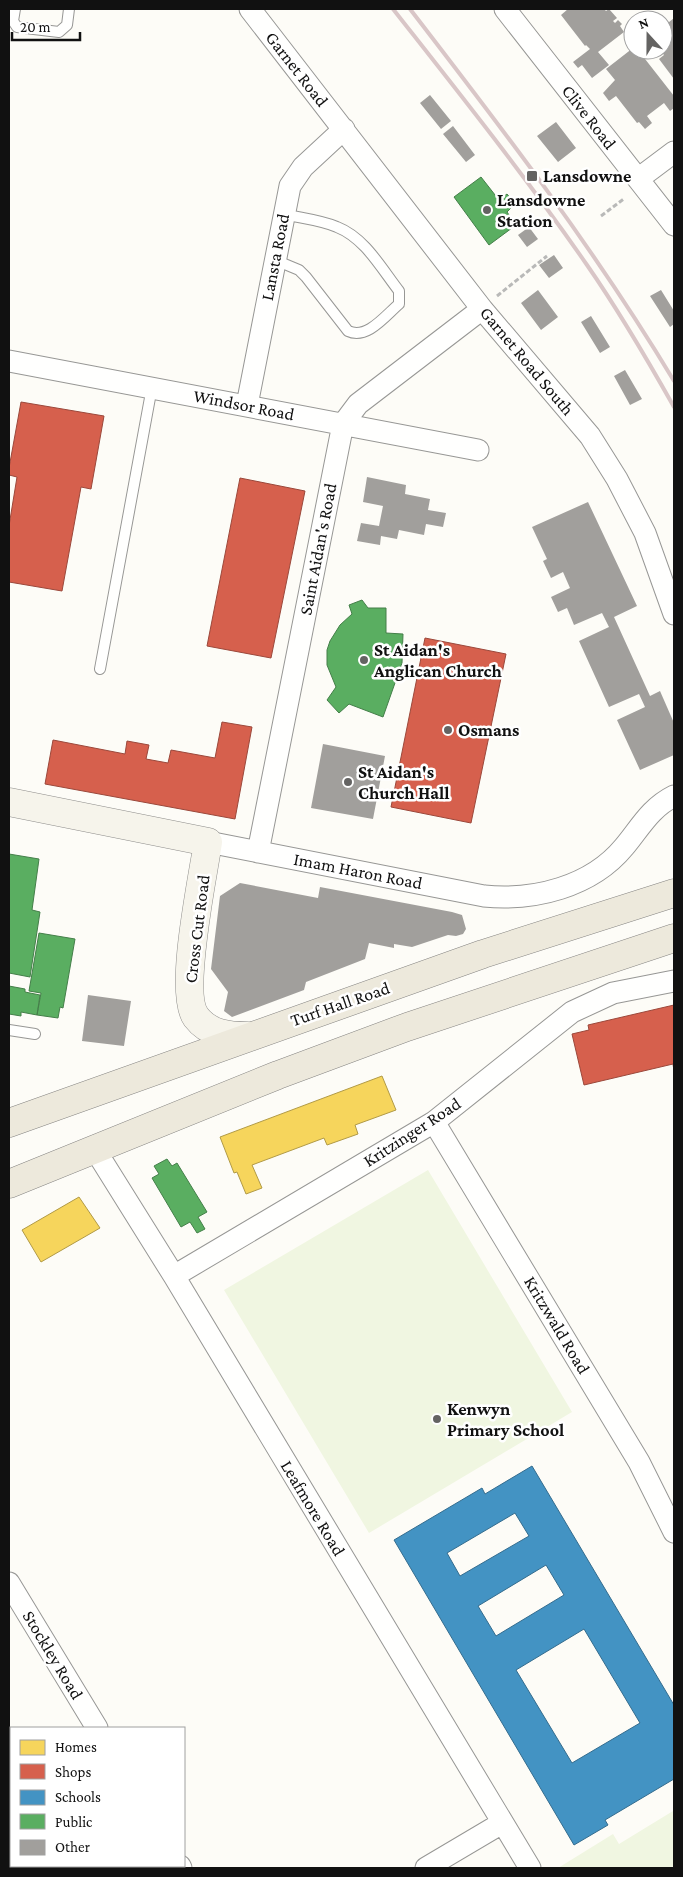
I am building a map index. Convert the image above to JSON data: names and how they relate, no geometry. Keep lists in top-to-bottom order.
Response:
{
  "streets": {
    "main road": ["Turf Hall Road"],
    "street": [
      "Garnet Road",
      "Clive Road",
      "Lansta Road",
      "Garnet Road South",
      "Windsor Road",
      "Saint Aidan's Road",
      "Imam Haron Road",
      "Cross Cut Road",
      "Kritzinger Road",
      "Kritzwald Road",
      "Leafmore Road",
      "Stockley Road"
    ]
  },
  "crossings": [
    ["Garnet Road", "Lansta Road"],
    ["Garnet Road", "Garnet Road South"],
    ["Lansta Road", "Garnet Road South"],
    ["Lansta Road", "Windsor Road"],
    ["Garnet Road South", "Saint Aidan's Road"],
    ["Windsor Road", "Saint Aidan's Road"],
    ["Saint Aidan's Road", "Imam Haron Road"],
    ["Imam Haron Road", "Cross Cut Road"],
    ["Cross Cut Road", "Turf Hall Road"],
    ["Kritzinger Road", "Kritzwald Road"],
    ["Kritzinger Road", "Leafmore Road"]
  ],
  "places": {
    "transit": ["Lansdowne"],
    "other": [
      "Lansdowne Station",
      "St Aidan's Anglican Church",
      "Osmans",
      "St Aidan's Church Hall",
      "Kenwyn Primary School"
    ]
  },
  "legend": [
    "Homes",
    "Shops",
    "Schools",
    "Public",
    "Other"
  ],
  "scale_bar": "20 m",
  "north": "top"
}
